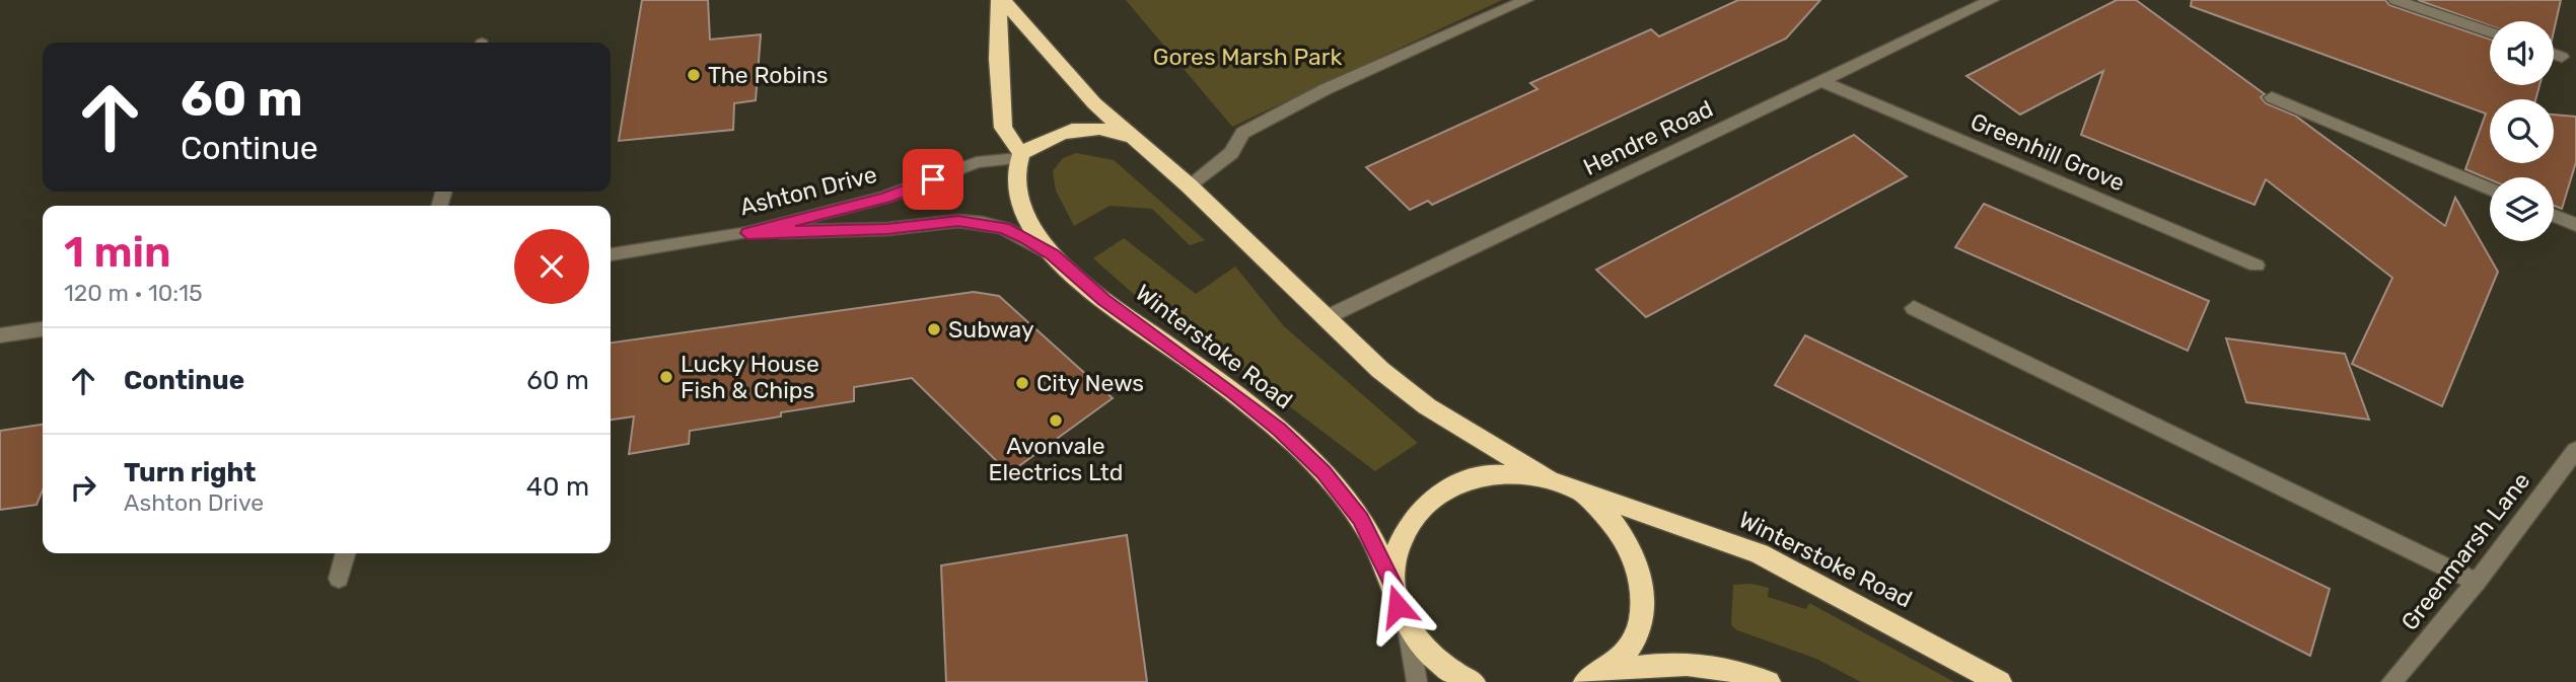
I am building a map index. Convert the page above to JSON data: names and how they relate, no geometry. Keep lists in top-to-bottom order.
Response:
{
  "streets": {
    "highway": ["Winterstoke Road"],
    "street": [
      "Hendre Road",
      "Greenhill Grove",
      "Ashton Drive",
      "Greenmarsh Lane"
    ]
  },
  "crossings": [
    ["Hendre Road", "Greenhill Grove"],
    ["Hendre Road", "Winterstoke Road"],
    ["Ashton Drive", "Winterstoke Road"]
  ],
  "parks": ["Gores Marsh Park"],
  "places": [
    "The Robins",
    "Subway",
    "Lucky House Fish & Chips",
    "City News",
    "Avonvale Electrics Ltd"
  ],
  "page": {
    "turn": ["60 m", "Continue"],
    "heading": ["1 min", "120 m · 10:15"],
    "list": [
      {
        "name": "Continue",
        "value": "60 m"
      },
      {
        "name": "Turn right",
        "note": "Ashton Drive",
        "value": "40 m"
      }
    ]
  }
}
